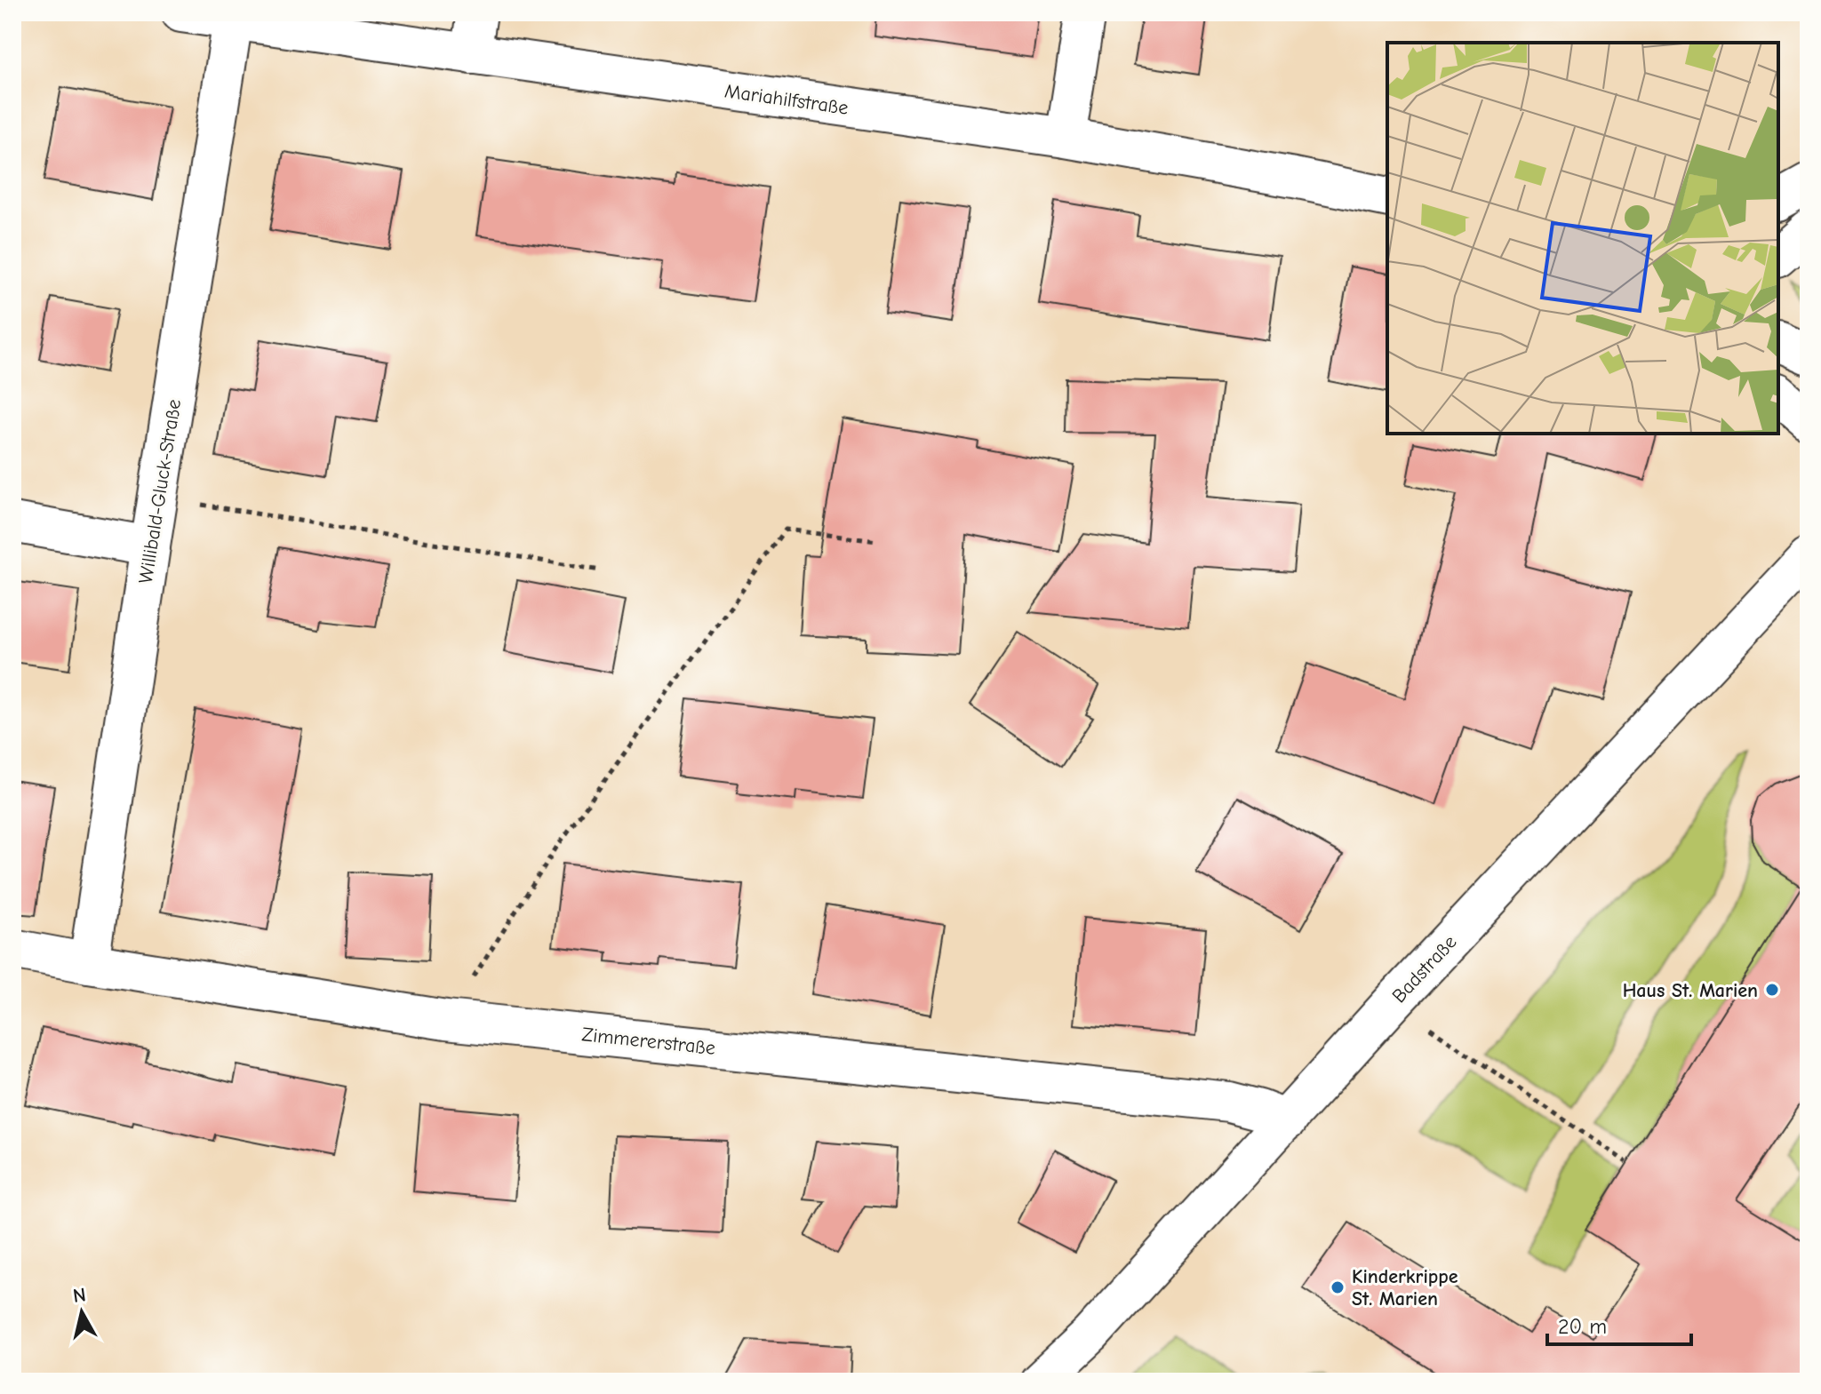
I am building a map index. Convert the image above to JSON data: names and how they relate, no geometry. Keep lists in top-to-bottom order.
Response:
{
  "streets": {
    "street": [
      "Mariahilfstraße",
      "Willibald-Gluck-Straße",
      "Badstraße",
      "Zimmererstraße"
    ]
  },
  "crossings": [
    ["Mariahilfstraße", "Willibald-Gluck-Straße"],
    ["Willibald-Gluck-Straße", "Zimmererstraße"],
    ["Badstraße", "Zimmererstraße"]
  ],
  "places": ["Haus St. Marien", "Kinderkrippe St. Marien"],
  "scale_bar": "20 m",
  "north": "top"
}
